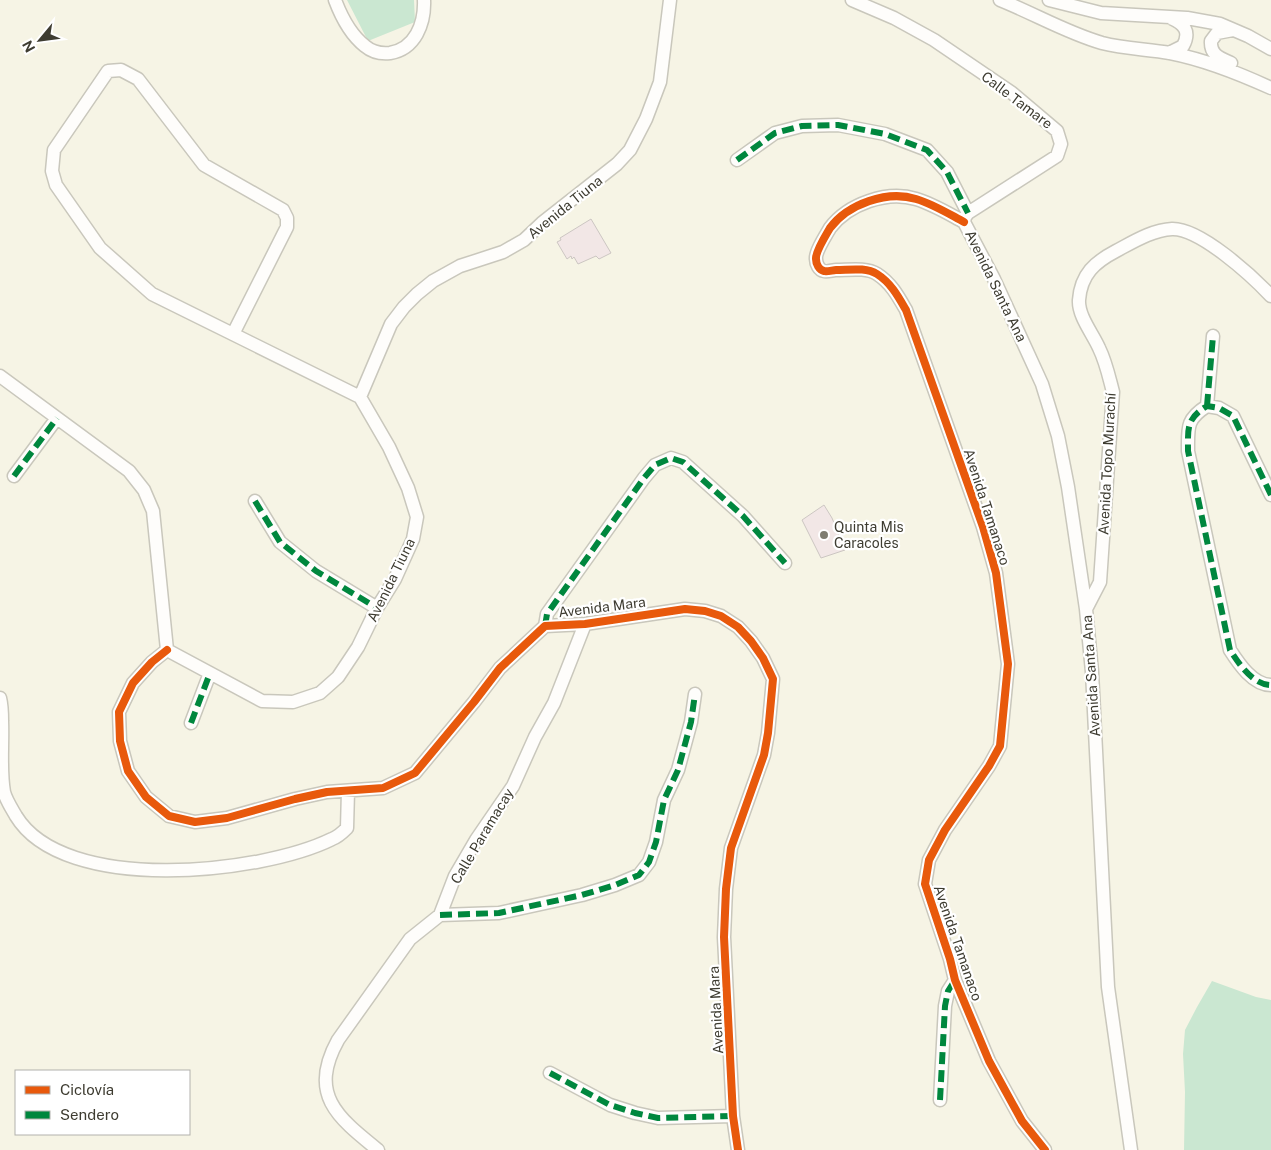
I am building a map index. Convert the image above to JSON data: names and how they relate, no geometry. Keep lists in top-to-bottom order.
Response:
{
  "streets": {
    "street": [
      "Calle Tamare",
      "Avenida Tiuna",
      "Avenida Santa Ana",
      "Avenida Topo Murachí",
      "Avenida Tamanaco",
      "Avenida Mara",
      "Calle Paramacay"
    ]
  },
  "crossings": [
    ["Calle Tamare", "Avenida Santa Ana"],
    ["Calle Tamare", "Avenida Tamanaco"],
    ["Avenida Tiuna", "Avenida Mara"],
    ["Avenida Santa Ana", "Avenida Topo Murachí"],
    ["Avenida Santa Ana", "Avenida Tamanaco"],
    ["Avenida Mara", "Calle Paramacay"]
  ],
  "places": ["Quinta Mis Caracoles"],
  "legend": ["Ciclovía", "Sendero"],
  "north": "bottom left"
}
